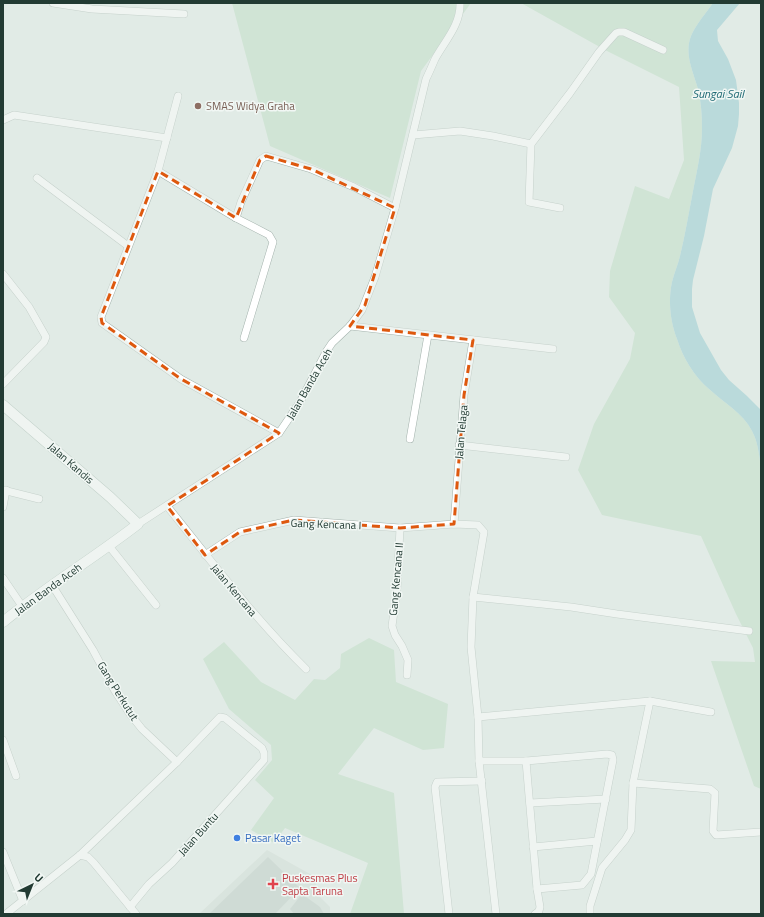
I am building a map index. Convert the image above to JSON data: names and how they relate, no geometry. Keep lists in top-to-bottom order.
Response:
{
  "streets": {
    "street": [
      "Jalan Banda Aceh",
      "Jalan Telaga",
      "Jalan Kandis",
      "Gang Kencana I",
      "Gang Kencana II",
      "Jalan Kencana",
      "Gang Perkutut",
      "Jalan Buntu"
    ]
  },
  "crossings": [
    ["Jalan Banda Aceh", "Jalan Kandis"],
    ["Jalan Banda Aceh", "Jalan Kencana"],
    ["Jalan Banda Aceh", "Gang Perkutut"],
    ["Jalan Telaga", "Gang Kencana I"],
    ["Gang Kencana I", "Gang Kencana II"],
    ["Gang Kencana I", "Jalan Kencana"],
    ["Gang Perkutut", "Jalan Buntu"]
  ],
  "water": ["Sungai Sail"],
  "places": {
    "other": ["SMAS Widya Graha", "Pasar Kaget"],
    "health": ["Puskesmas Plus Sapta Taruna"]
  },
  "north": "top right"
}
